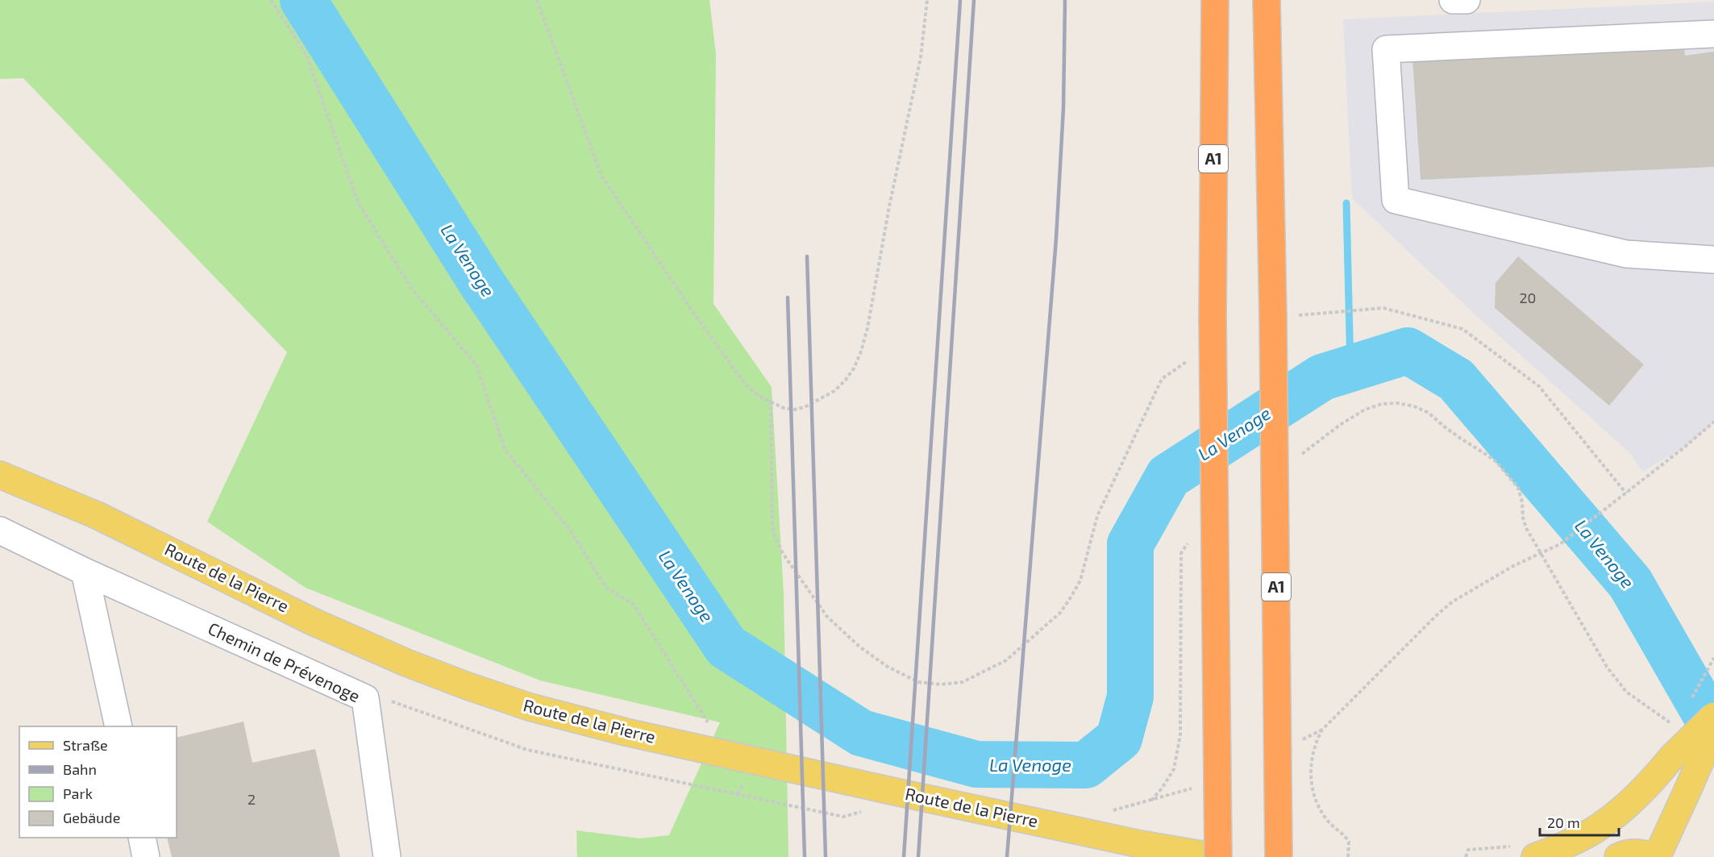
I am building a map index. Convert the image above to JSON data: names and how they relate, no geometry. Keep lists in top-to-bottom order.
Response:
{
  "streets": {
    "highway": ["A1"],
    "main road": ["Route de la Pierre"],
    "street": ["Chemin de Prévenoge"]
  },
  "crossings": [
    ["A1", "Route de la Pierre"]
  ],
  "water": ["La Venoge"],
  "house_numbers": ["20", "2"],
  "legend": [
    "Straße",
    "Bahn",
    "Park",
    "Gebäude"
  ],
  "scale_bar": "20 m"
}
